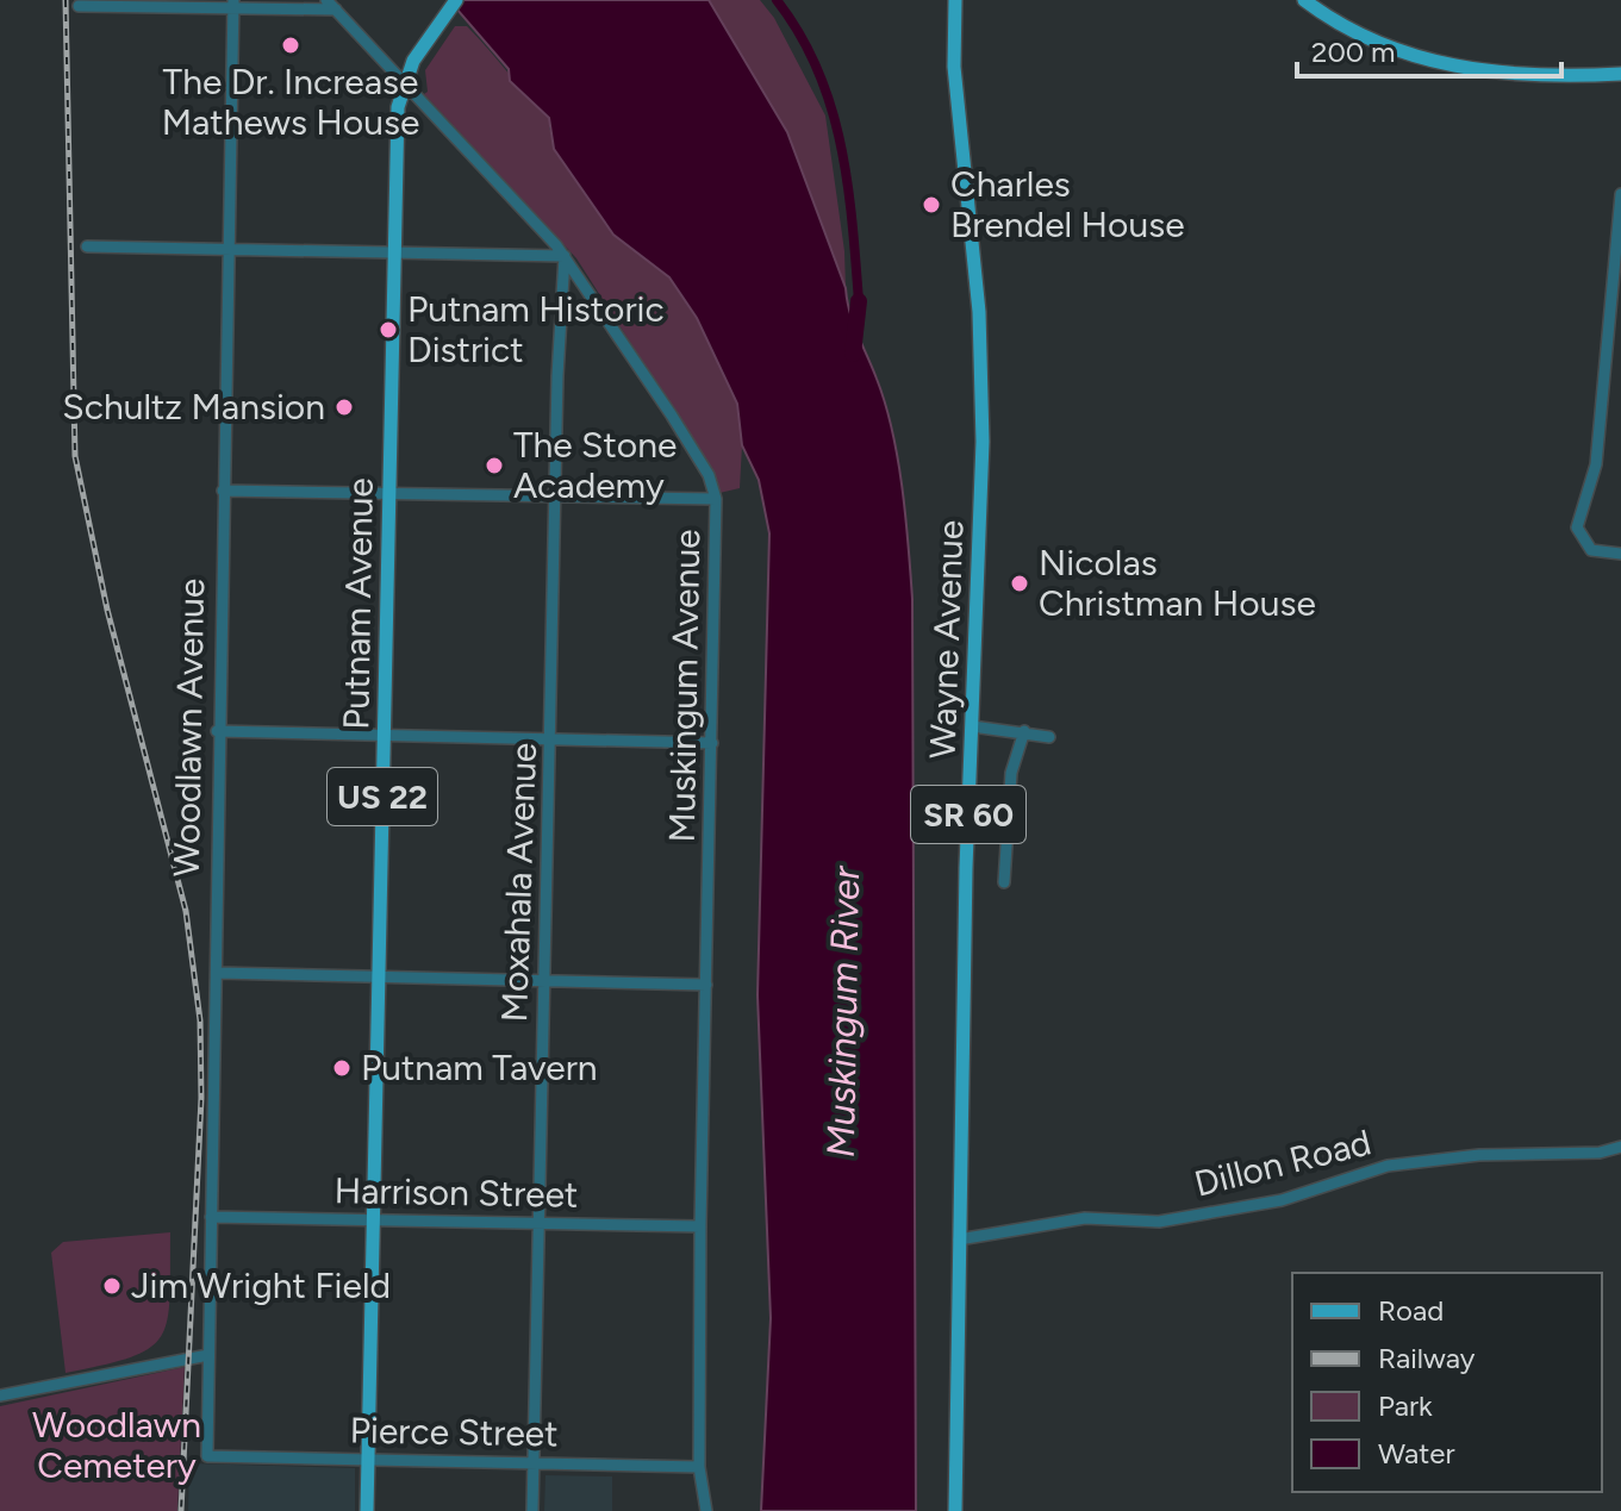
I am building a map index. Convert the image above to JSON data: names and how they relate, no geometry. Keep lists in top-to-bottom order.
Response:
{
  "streets": {
    "main road": [
      "Putnam Avenue",
      "Wayne Avenue",
      "US 22",
      "SR 60"
    ],
    "street": [
      "Muskingum Avenue",
      "Woodlawn Avenue",
      "Moxahala Avenue",
      "Dillon Road",
      "Harrison Street",
      "Pierce Street"
    ]
  },
  "crossings": [
    ["Putnam Avenue", "Muskingum Avenue"],
    ["Putnam Avenue", "Harrison Street"],
    ["Putnam Avenue", "Pierce Street"],
    ["Wayne Avenue", "Dillon Road"],
    ["Muskingum Avenue", "Moxahala Avenue"],
    ["Muskingum Avenue", "Harrison Street"],
    ["Muskingum Avenue", "Pierce Street"],
    ["Woodlawn Avenue", "Harrison Street"],
    ["Woodlawn Avenue", "Pierce Street"],
    ["Moxahala Avenue", "Harrison Street"],
    ["Moxahala Avenue", "Pierce Street"]
  ],
  "water": ["Muskingum River"],
  "parks": ["Woodlawn Cemetery"],
  "places": [
    "The Dr. Increase Mathews House",
    "Charles Brendel House",
    "Putnam Historic District",
    "Schultz Mansion",
    "The Stone Academy",
    "Nicolas Christman House",
    "Putnam Tavern",
    "Jim Wright Field"
  ],
  "legend": [
    "Road",
    "Railway",
    "Park",
    "Water"
  ],
  "scale_bar": "200 m"
}
